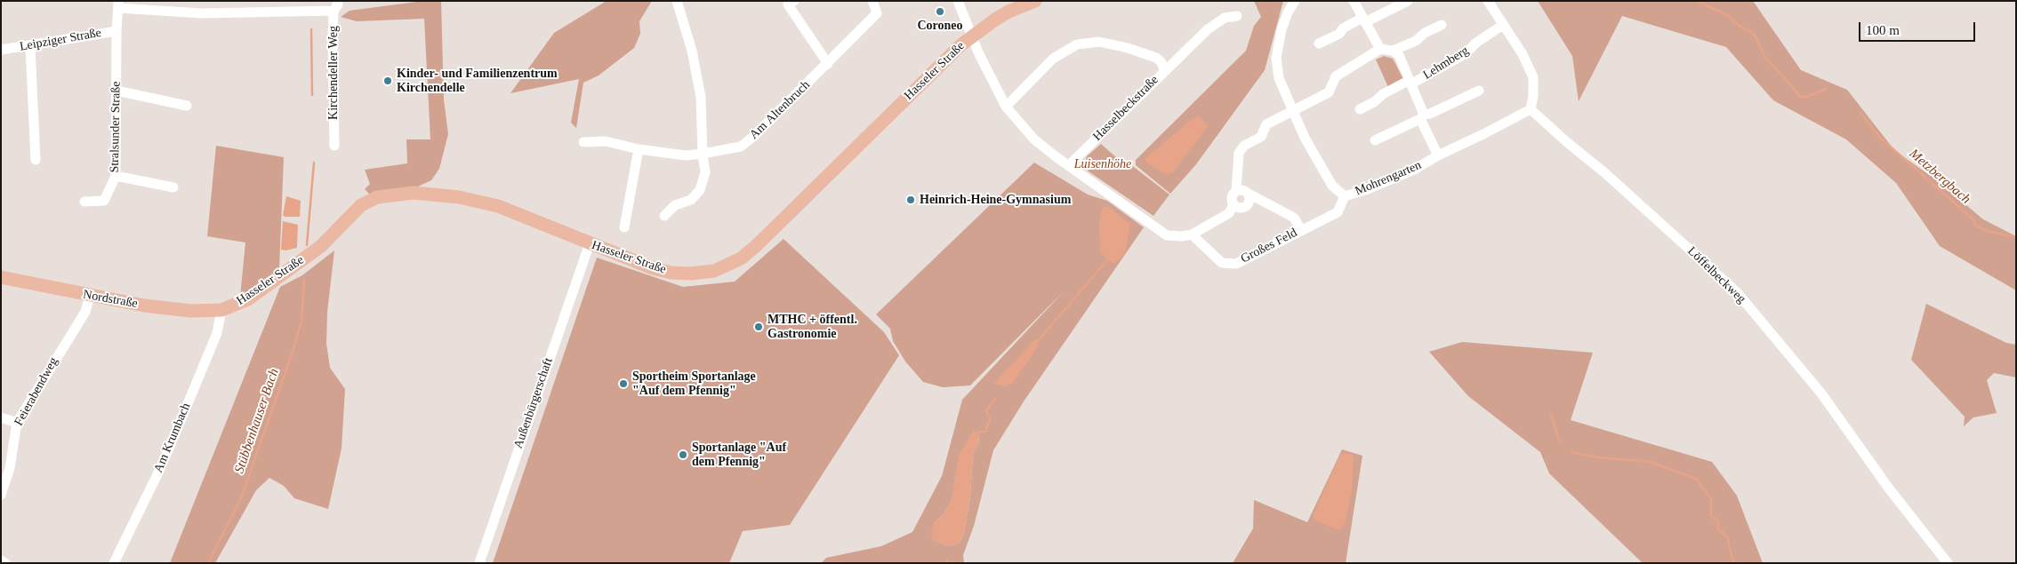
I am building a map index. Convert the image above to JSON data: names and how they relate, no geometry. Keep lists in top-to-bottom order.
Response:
{
  "streets": {
    "main road": ["Hasseler Straße", "Nordstraße"],
    "street": [
      "Leipziger Straße",
      "Lehmberg",
      "Kirchendeller Weg",
      "Hasselbeckstraße",
      "Am Altenbruch",
      "Stralsunder Straße",
      "Mohrengarten",
      "Großes Feld",
      "Löffelbeckweg",
      "Feierabendweg",
      "Außenbürgerschaft",
      "Am Krumbach"
    ]
  },
  "crossings": [
    ["Leipziger Straße", "Stralsunder Straße"],
    ["Hasseler Straße", "Nordstraße"],
    ["Hasseler Straße", "Außenbürgerschaft"],
    ["Hasseler Straße", "Am Krumbach"],
    ["Mohrengarten", "Großes Feld"],
    ["Mohrengarten", "Löffelbeckweg"],
    ["Nordstraße", "Feierabendweg"],
    ["Nordstraße", "Am Krumbach"]
  ],
  "water": ["Metzbergbach", "Stübbenhauser Bach"],
  "parks": ["Luisenhöhe"],
  "places": [
    "Coroneo",
    "Kinder- und Familienzentrum Kirchendelle",
    "Heinrich-Heine-Gymnasium",
    "MTHC + öffentl. Gastronomie",
    "Sportheim Sportanlage \"Auf dem Pfennig\"",
    "Sportanlage \"Auf dem Pfennig\""
  ],
  "scale_bar": "100 m"
}
